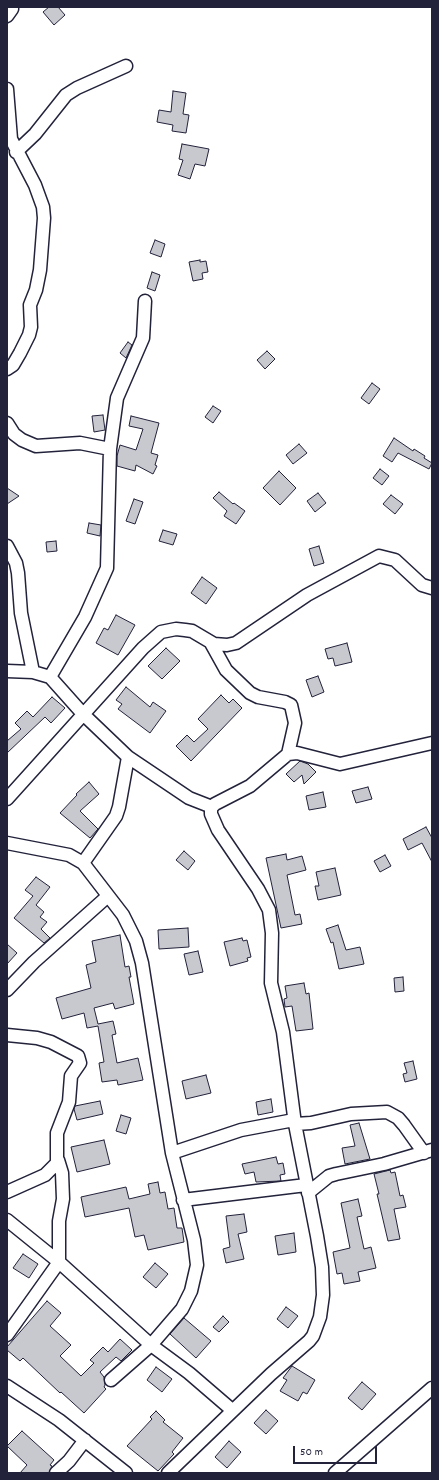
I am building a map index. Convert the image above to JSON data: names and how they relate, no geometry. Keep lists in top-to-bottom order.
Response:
{
  "scale_bar": "50 m"
}
